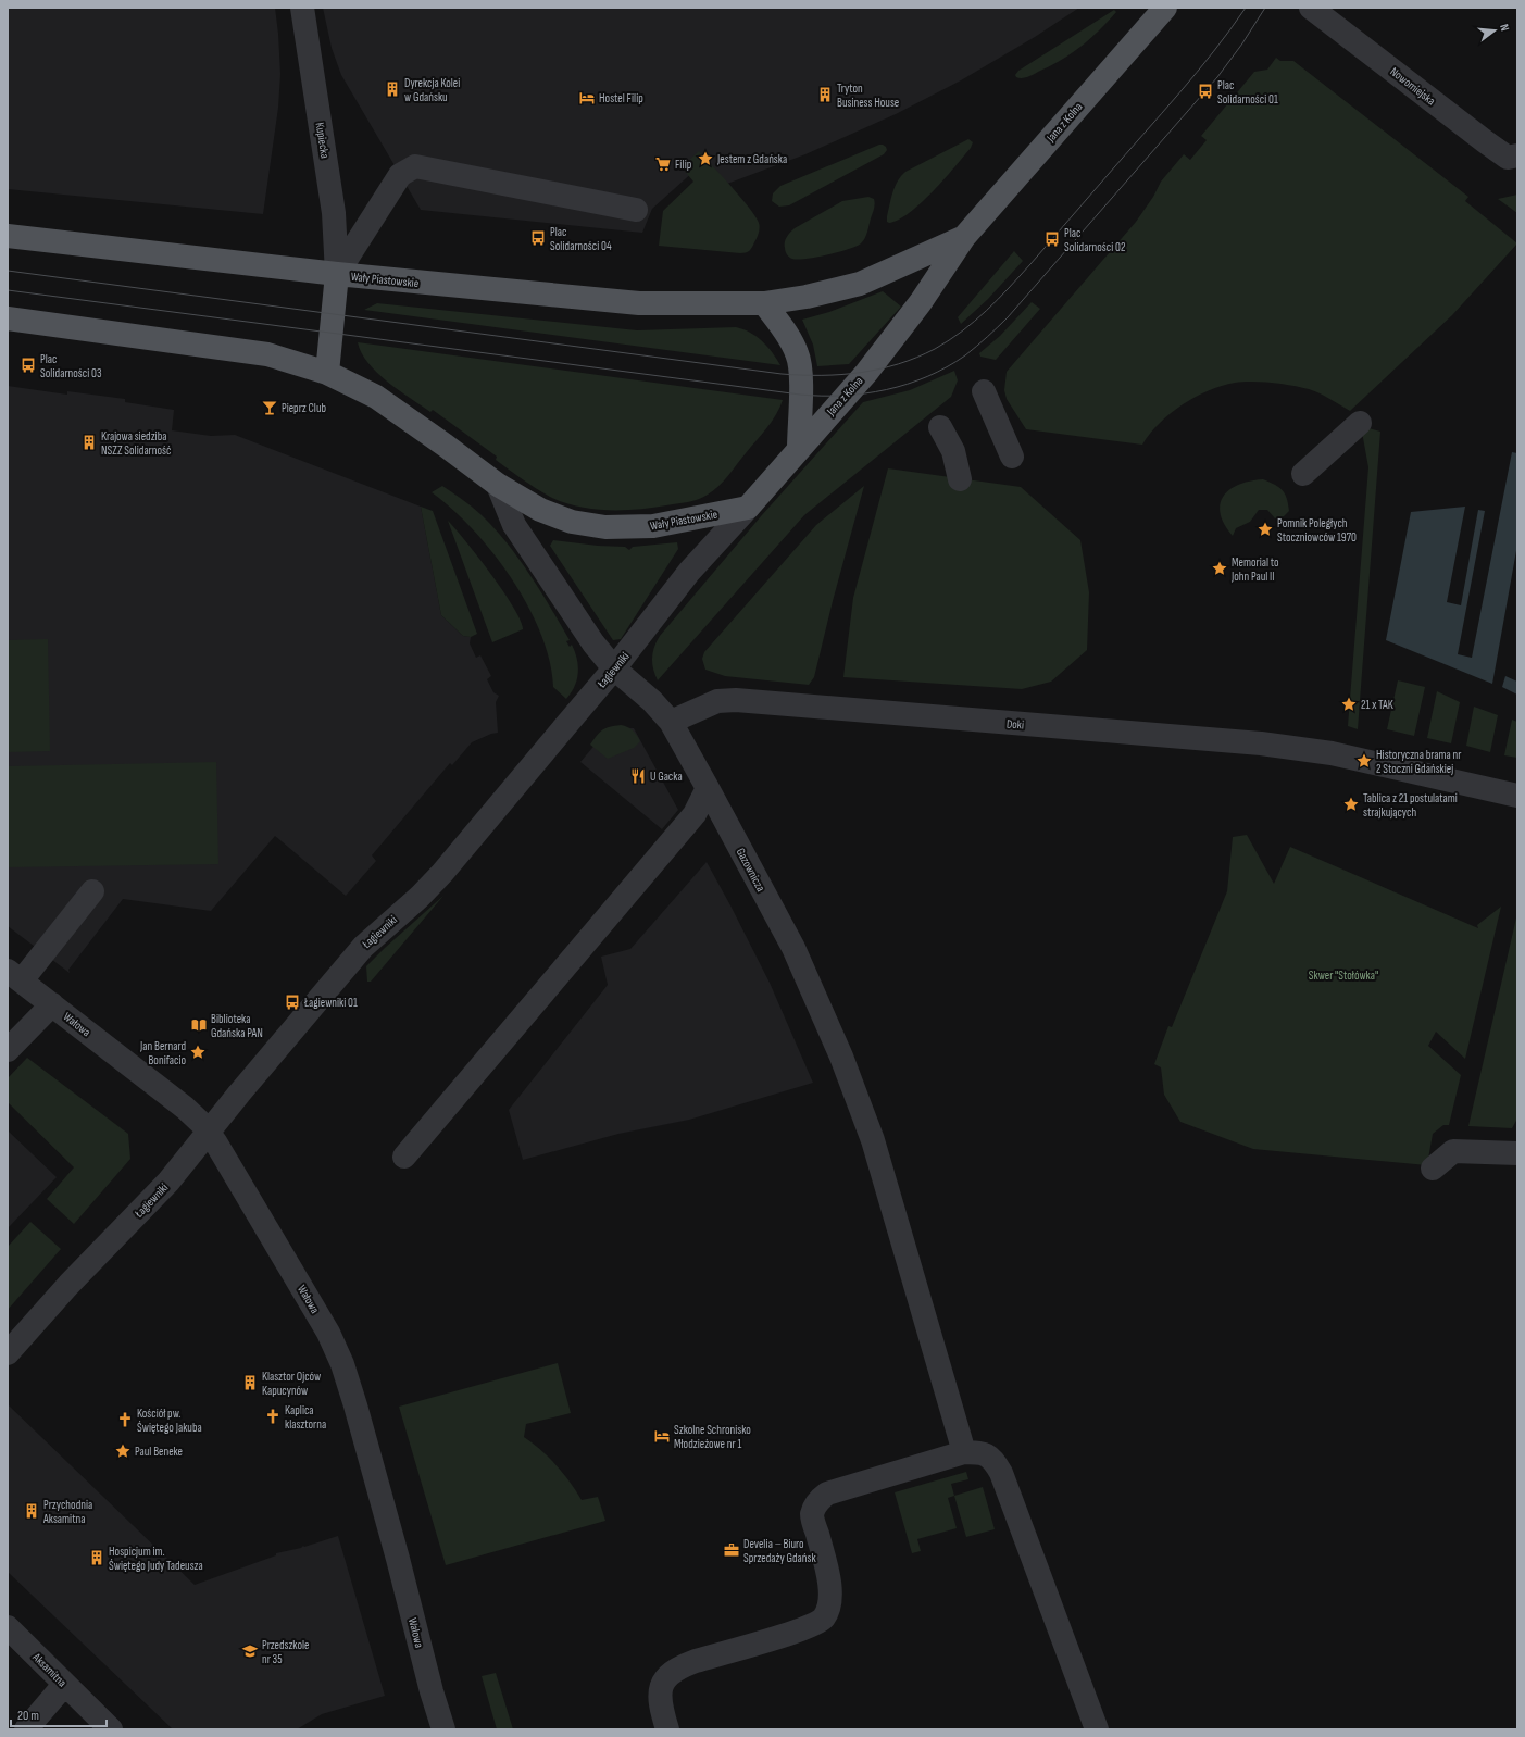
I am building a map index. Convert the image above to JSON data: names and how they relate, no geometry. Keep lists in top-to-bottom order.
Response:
{
  "streets": {
    "main road": ["Jana z Kolna", "Wały Piastowskie"],
    "street": [
      "Nowomiejska",
      "Kupiecka",
      "Łagiewniki",
      "Doki",
      "Gazownicza",
      "Wałowa",
      "Aksamitna"
    ]
  },
  "crossings": [
    ["Jana z Kolna", "Wały Piastowskie"],
    ["Kupiecka", "Wały Piastowskie"],
    ["Wały Piastowskie", "Łagiewniki"],
    ["Łagiewniki", "Gazownicza"],
    ["Łagiewniki", "Wałowa"],
    ["Doki", "Gazownicza"]
  ],
  "parks": ["Skwer \"Stołówka\""],
  "places": {
    "building": [
      "Dyrekcja Kolei w Gdańsku",
      "Tryton Business House",
      "Krajowa siedziba NSZZ Solidarność",
      "Klasztor Ojców Kapucynów",
      "Przychodnia Aksamitna",
      "Hospicjum im. Świętego Judy Tadeusza"
    ],
    "bus stop": [
      "Plac Solidarności 01",
      "Plac Solidarności 04",
      "Plac Solidarności 02",
      "Plac Solidarności 03",
      "Łagiewniki 01"
    ],
    "hotel": ["Hostel Filip", "Szkolne Schronisko Młodzieżowe nr 1"],
    "place": [
      "Jestem z Gdańska",
      "Pomnik Poległych Stoczniowców 1970",
      "Memorial to John Paul II",
      "21 x TAK",
      "Historyczna brama nr 2 Stoczni Gdańskiej",
      "Tablica z 21 postulatami strajkujących",
      "Jan Bernard Bonifacio",
      "Paul Beneke"
    ],
    "supermarket": ["Filip"],
    "bar": ["Pieprz Club"],
    "restaurant": ["U Gacka"],
    "library": ["Biblioteka Gdańska PAN"],
    "church": ["Kaplica klasztorna", "Kościół pw. Świętego Jakuba"],
    "office": ["Develia – Biuro Sprzedaży Gdańsk"],
    "school or university": ["Przedszkole nr 35"]
  },
  "scale_bar": "20 m",
  "north": "right"
}
